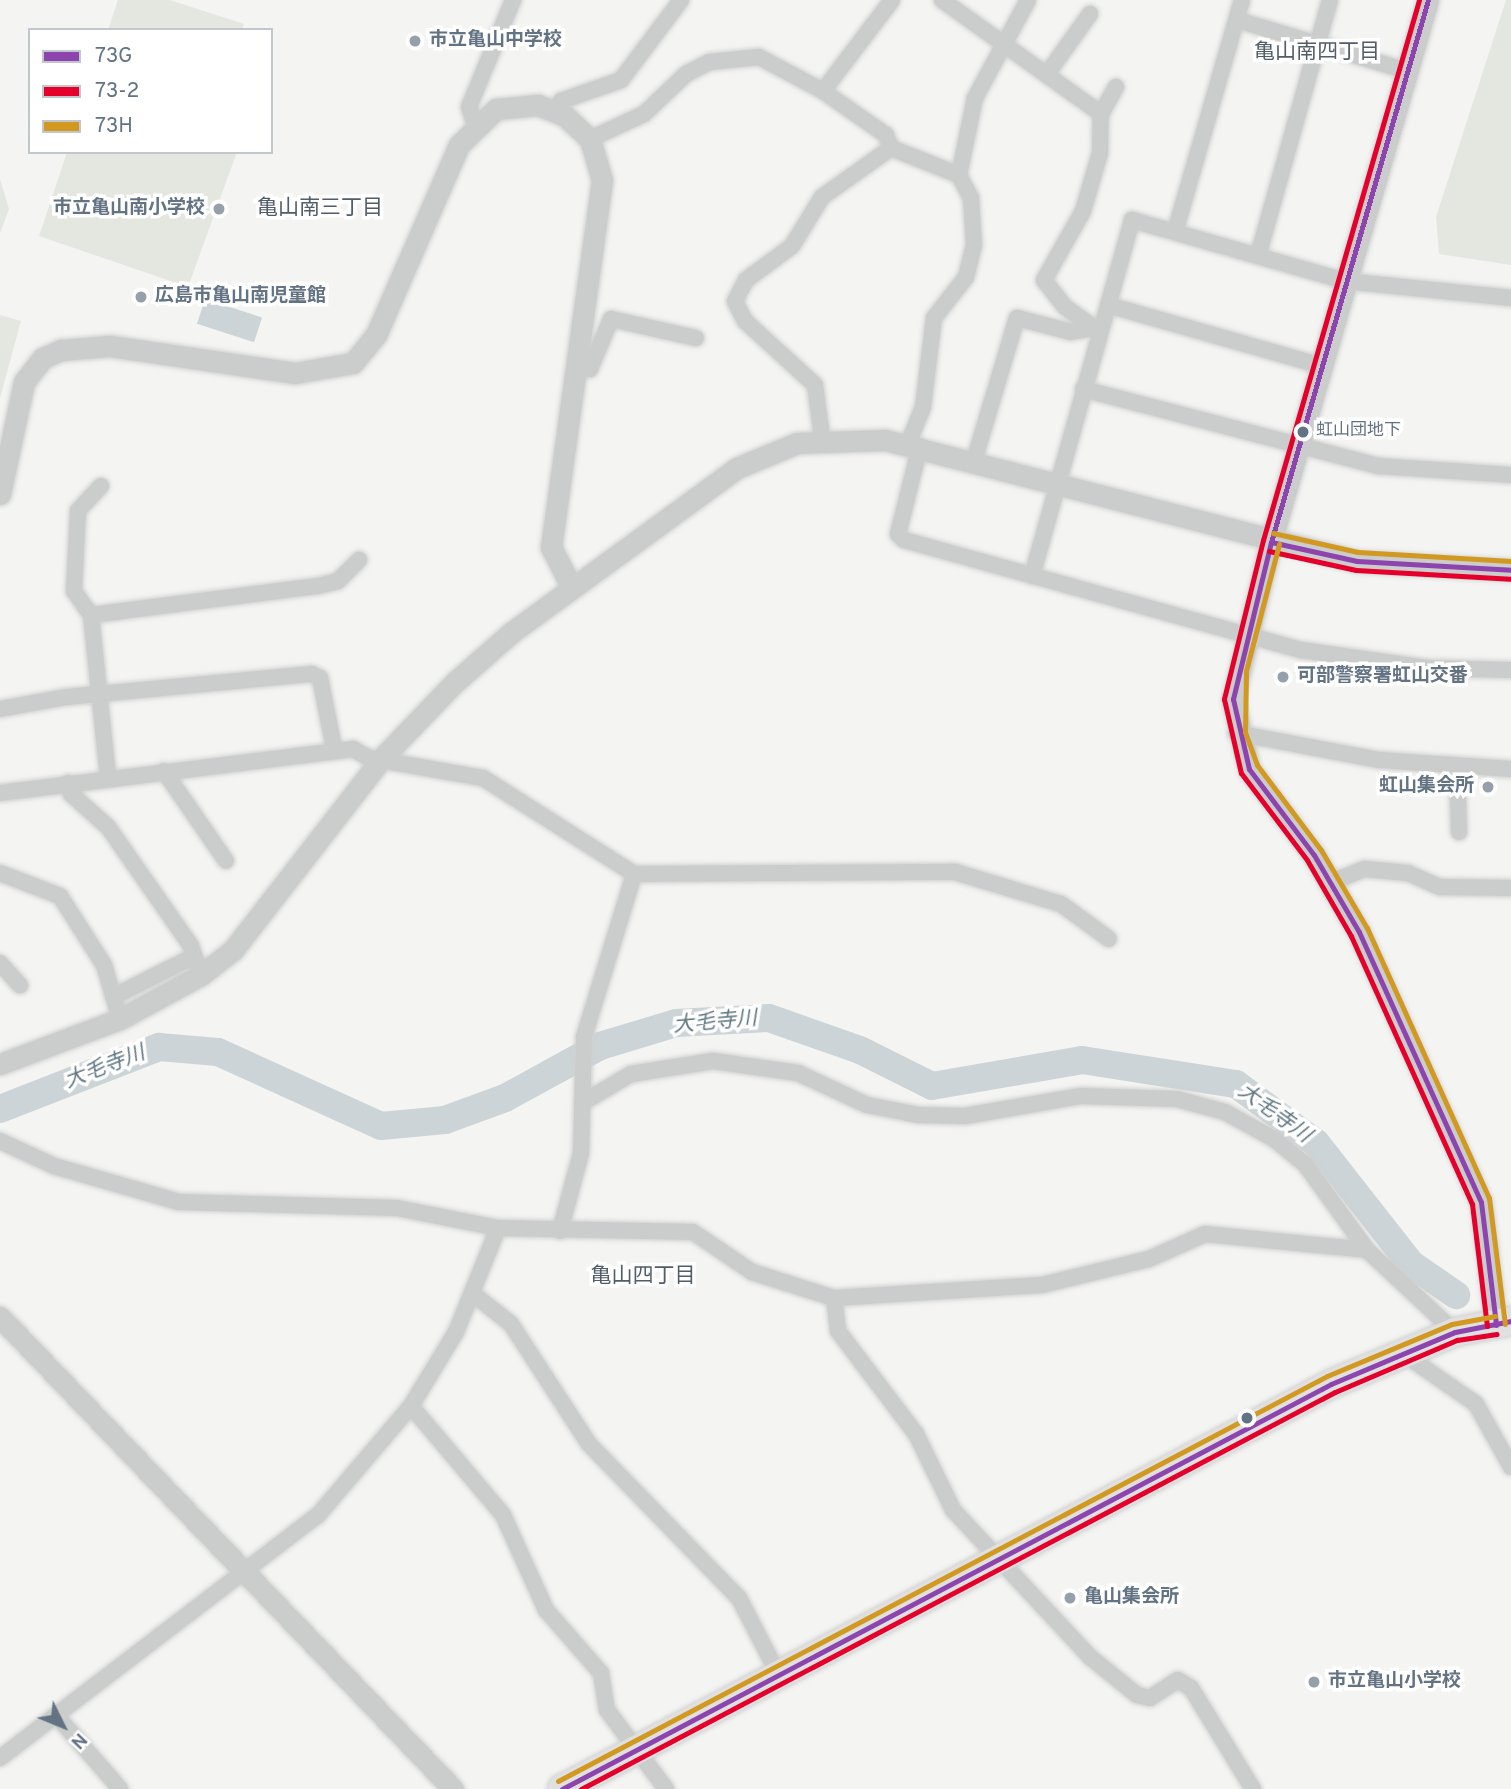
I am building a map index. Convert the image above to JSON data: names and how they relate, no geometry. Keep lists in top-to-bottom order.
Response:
{
  "districts": ["亀山南四丁目", "亀山南三丁目", "亀山四丁目"],
  "water": ["大毛寺川"],
  "places": [
    "市立亀山中学校",
    "市立亀山南小学校",
    "広島市亀山南児童館",
    "虹山団地下",
    "可部警察署虹山交番",
    "虹山集会所",
    "亀山集会所",
    "市立亀山小学校"
  ],
  "lines": ["transit line 73G", "transit line 73-2", "transit line 73H"],
  "legend": ["73G", "73-2", "73H"],
  "north": "bottom right"
}
